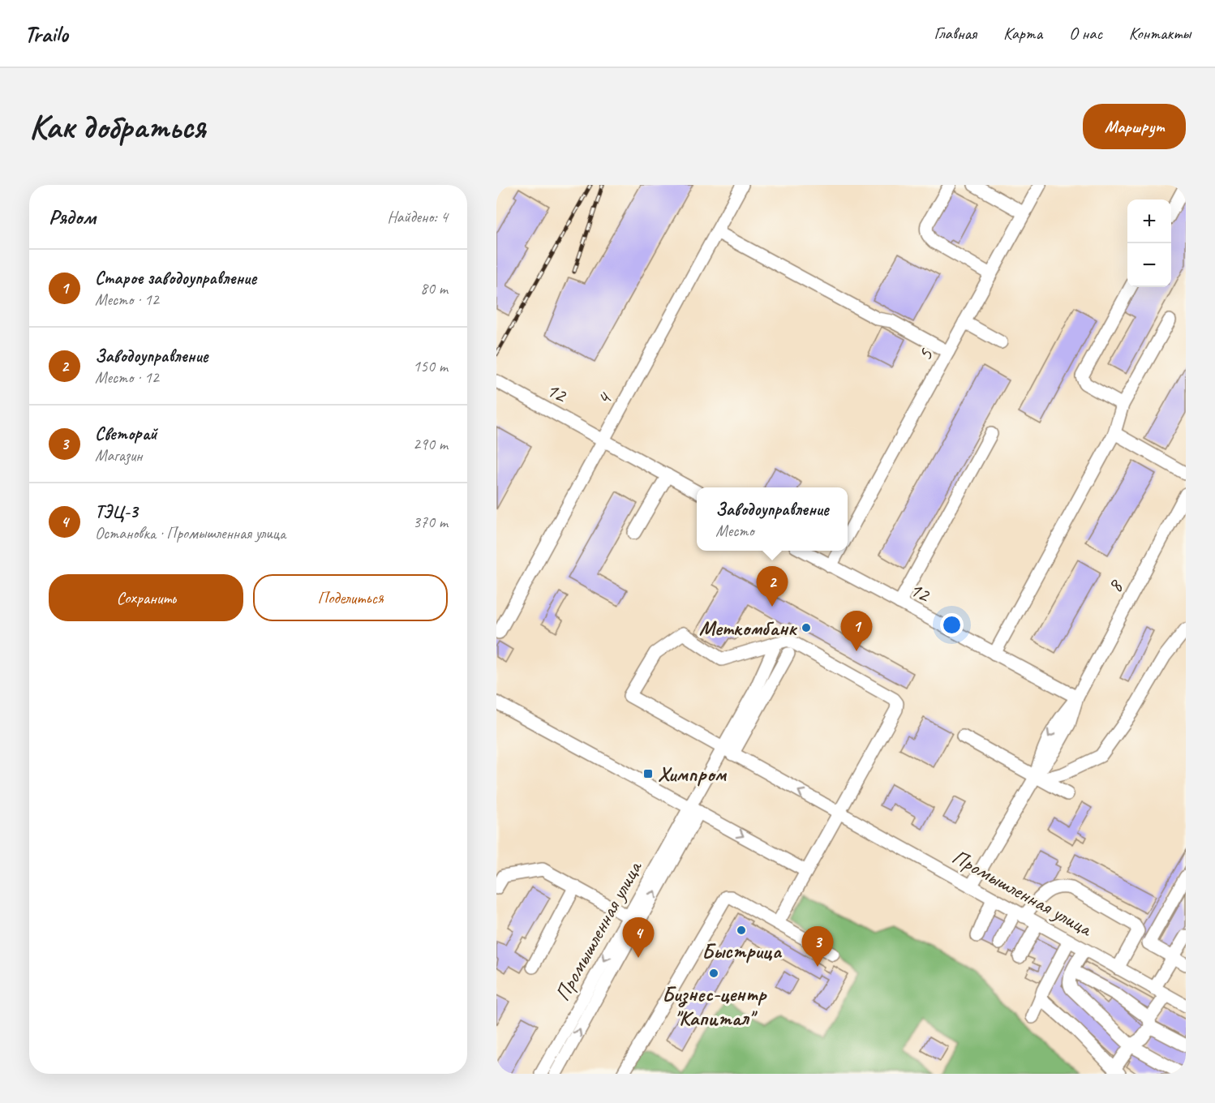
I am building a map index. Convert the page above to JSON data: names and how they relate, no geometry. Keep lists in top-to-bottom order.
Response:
{
  "streets": {
    "street": [
      "5",
      "12",
      "4",
      "8",
      "Промышленная улица"
    ]
  },
  "crossings": [
    ["12", "4"],
    ["12", "8"],
    ["8", "Промышленная улица"]
  ],
  "places": {
    "other": ["Меткомбанк", "Быстрица", "Бизнес-центр \"Капитал\""],
    "transit": ["Химпром"]
  },
  "page": {
    "header": "Trailo",
    "nav": [
      "Главная",
      "Карта",
      "О нас",
      "Контакты"
    ],
    "buttons": [
      "Маршрут",
      ["Сохранить", "Поделиться"]
    ],
    "title": "Как добраться",
    "heading": ["Рядом", "Найдено: 4"],
    "map_buttons": ["+", "−"],
    "list": [
      {
        "mark": "1",
        "name": "Старое заводоуправление",
        "note": "Место · 12",
        "value": "80 m"
      },
      {
        "mark": "2",
        "name": "Заводоуправление",
        "note": "Место · 12",
        "value": "150 m"
      },
      {
        "mark": "3",
        "name": "Светорай",
        "note": "Магазин",
        "value": "290 m"
      },
      {
        "mark": "4",
        "name": "ТЭЦ-3",
        "note": "Остановка · Промышленная улица",
        "value": "370 m"
      }
    ],
    "popup": ["Заводоуправление", "Место"],
    "pins": [
      "2",
      "1",
      "4",
      "3"
    ]
  }
}
